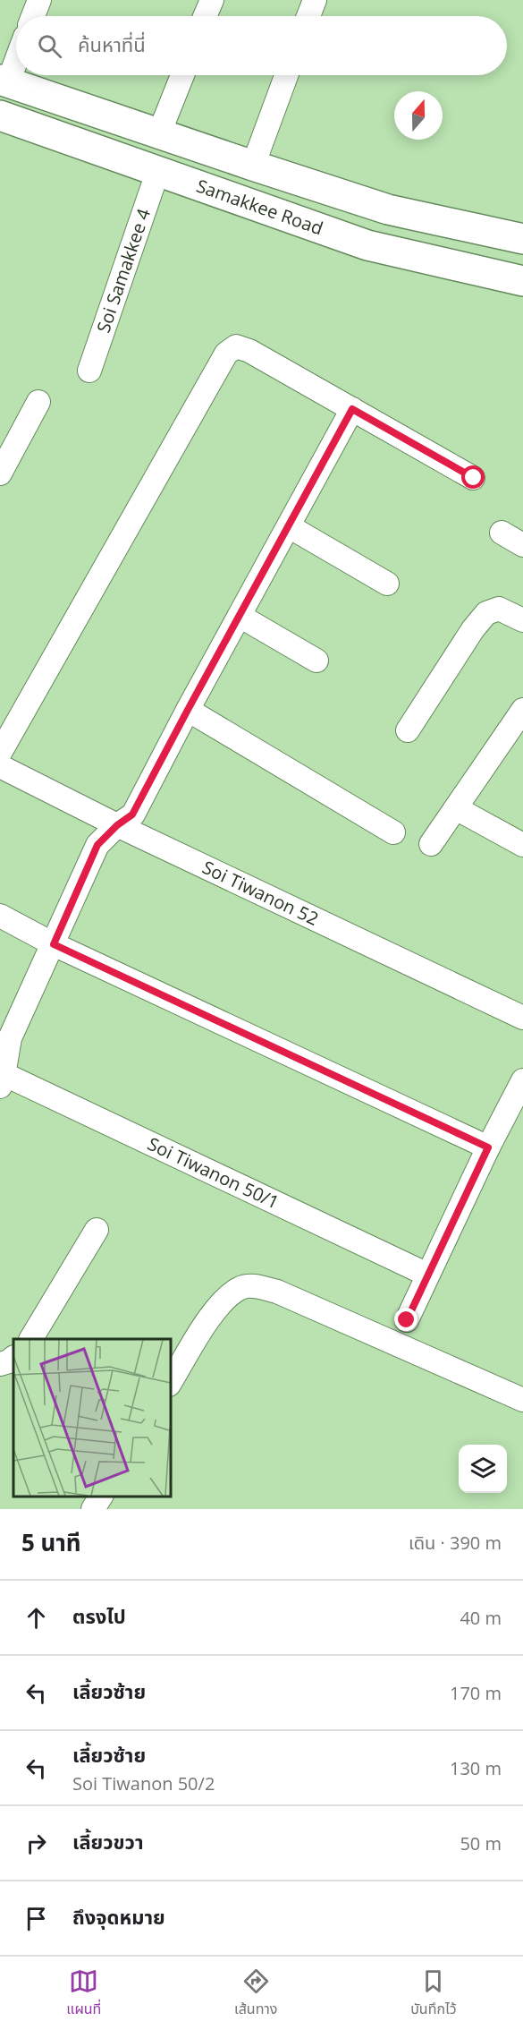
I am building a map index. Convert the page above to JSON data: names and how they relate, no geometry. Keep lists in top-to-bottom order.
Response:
{
  "streets": {
    "main road": ["Samakkee Road"],
    "street": ["Soi Samakkee 4", "Soi Tiwanon 52", "Soi Tiwanon 50/1"]
  },
  "crossings": [
    ["Samakkee Road", "Soi Samakkee 4"]
  ],
  "north": "top",
  "page": {
    "search": "ค้นหาที่นี่",
    "heading": ["5 นาที", "เดิน · 390 m"],
    "list": [
      ["ตรงไป", "40 m"],
      ["เลี้ยวซ้าย", "170 m"],
      ["เลี้ยวซ้าย", "Soi Tiwanon 50/2", "130 m"],
      ["เลี้ยวขวา", "50 m"],
      "ถึงจุดหมาย"
    ],
    "nav": ["แผนที่", "เส้นทาง", "บันทึกไว้"]
  }
}
